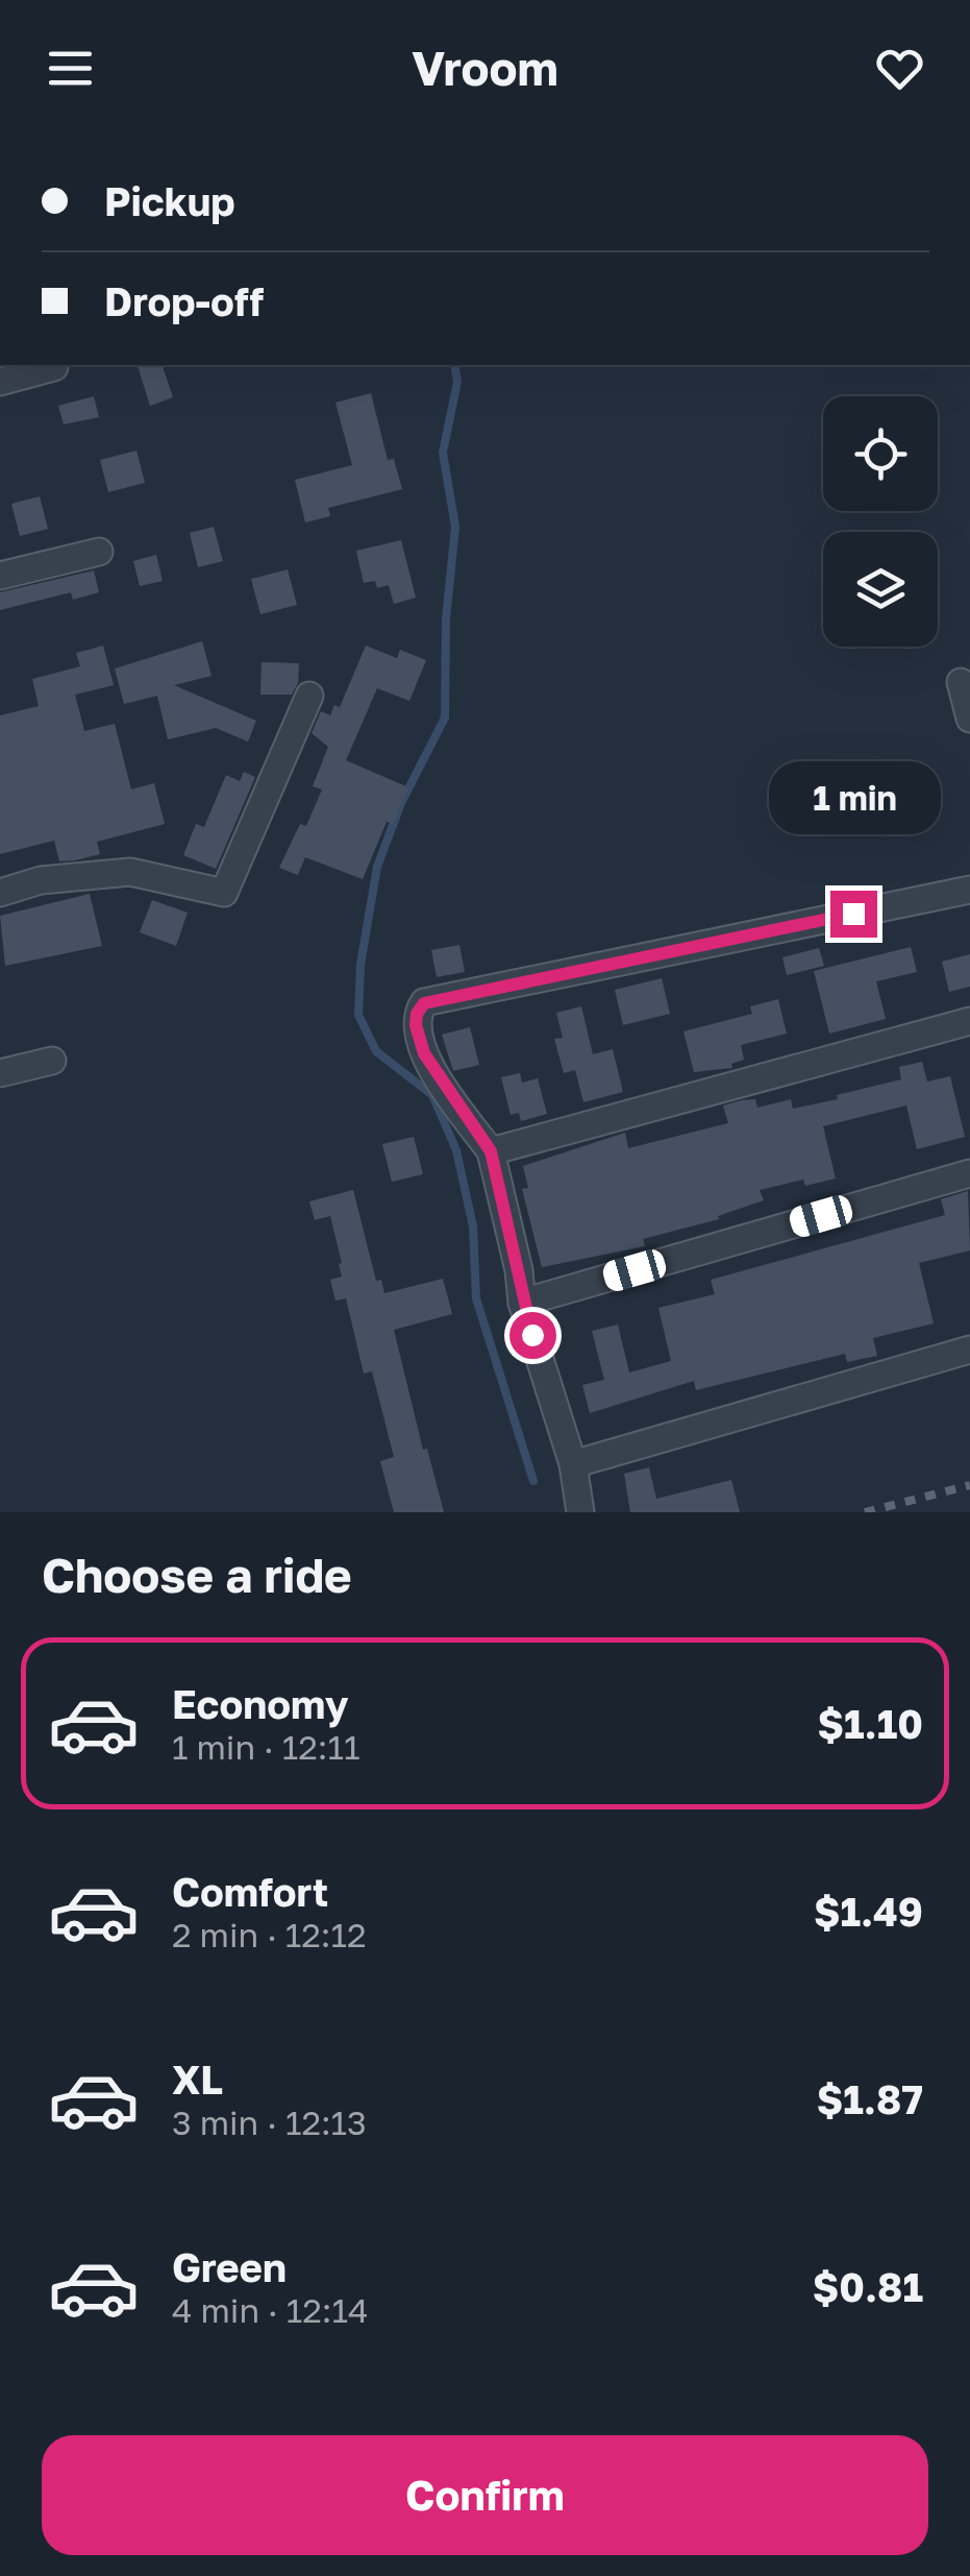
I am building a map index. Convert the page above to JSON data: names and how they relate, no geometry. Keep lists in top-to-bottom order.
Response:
{
  "page": {
    "header": "Vroom",
    "banner": ["Pickup", "Drop-off"],
    "bubble": "1 min",
    "heading": "Choose a ride",
    "list": [
      {
        "name": "Economy",
        "note": "1 min · 12:11",
        "value": "$1.10"
      },
      {
        "name": "Comfort",
        "note": "2 min · 12:12",
        "value": "$1.49"
      },
      {
        "name": "XL",
        "note": "3 min · 12:13",
        "value": "$1.87"
      },
      {
        "name": "Green",
        "note": "4 min · 12:14",
        "value": "$0.81"
      }
    ],
    "buttons": "Confirm"
  }
}
